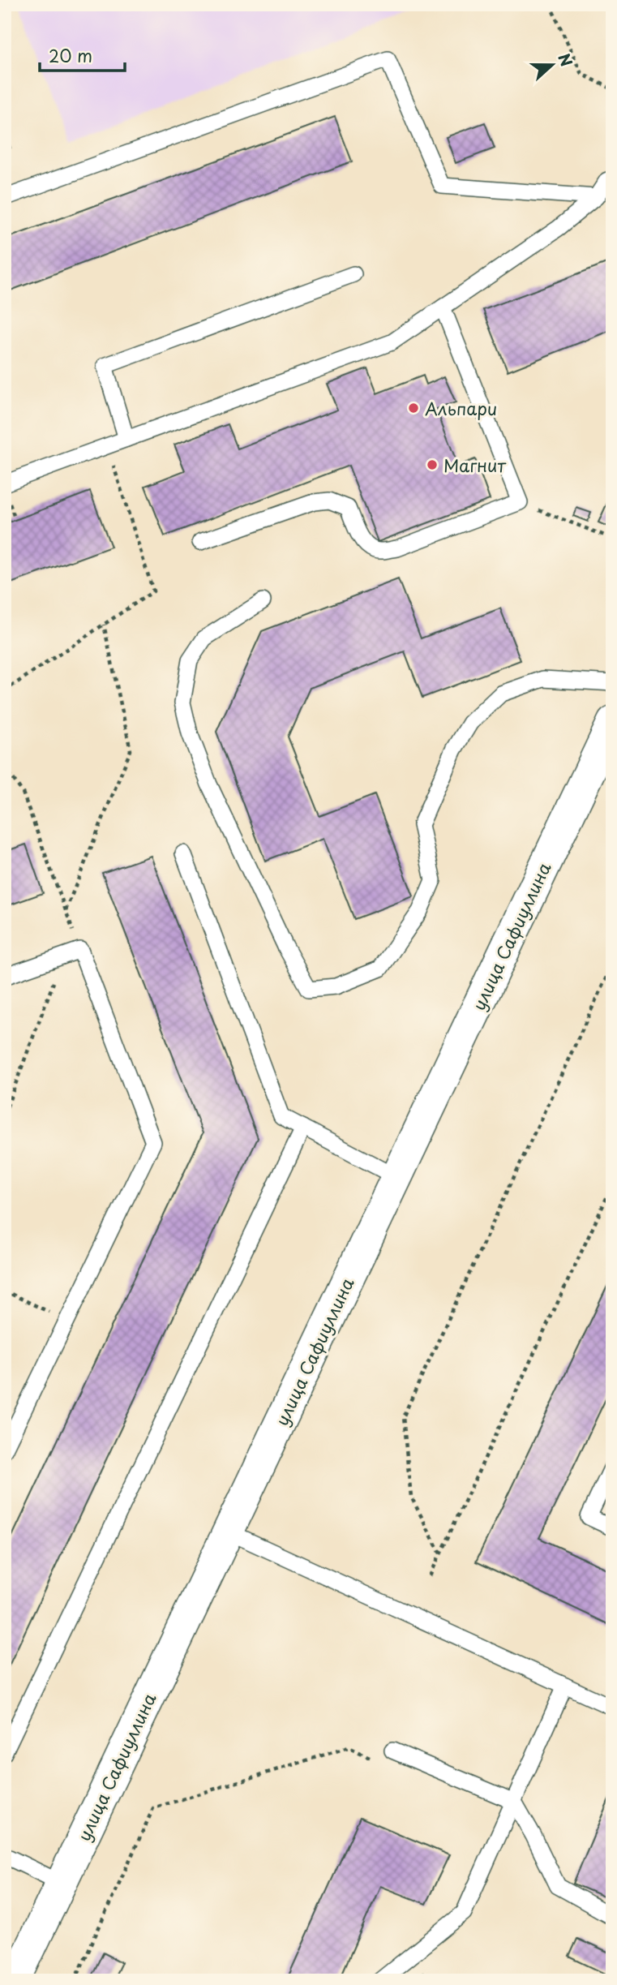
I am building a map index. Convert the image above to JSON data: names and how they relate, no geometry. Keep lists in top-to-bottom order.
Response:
{
  "streets": {
    "street": ["улица Сафиуллина"]
  },
  "places": ["Альпари", "Магнит"],
  "scale_bar": "20 m",
  "north": "right"
}
